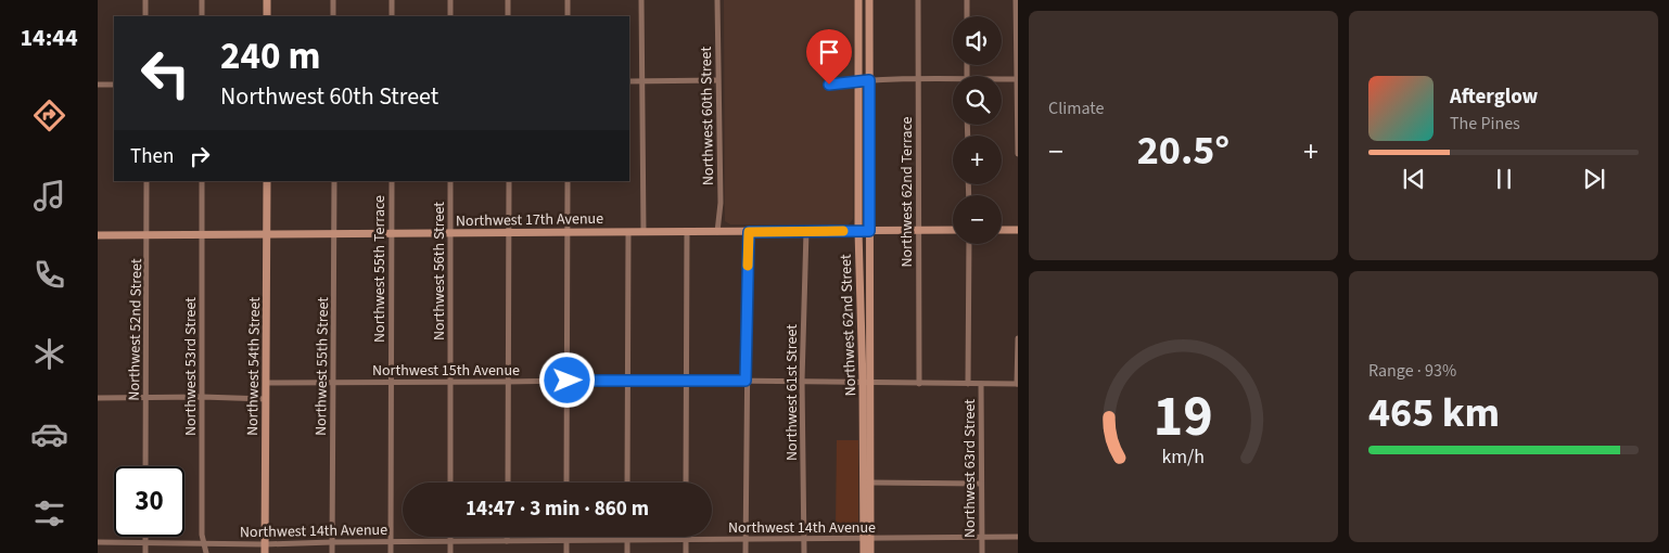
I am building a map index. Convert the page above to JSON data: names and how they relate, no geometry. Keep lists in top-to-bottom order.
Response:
{
  "streets": {
    "main road": ["Northwest 17th Avenue", "Northwest 62nd Street", "Northwest 54th Street"],
    "street": [
      "Northwest 60th Street",
      "Northwest 62nd Terrace",
      "Northwest 55th Terrace",
      "Northwest 56th Street",
      "Northwest 52nd Street",
      "Northwest 53rd Street",
      "Northwest 55th Street",
      "Northwest 15th Avenue",
      "Northwest 61st Street",
      "Northwest 63rd Street",
      "Northwest 14th Avenue"
    ]
  },
  "crossings": [
    ["Northwest 60th Street", "Northwest 17th Avenue"],
    ["Northwest 62nd Terrace", "Northwest 17th Avenue"],
    ["Northwest 62nd Terrace", "Northwest 15th Avenue"],
    ["Northwest 17th Avenue", "Northwest 55th Terrace"],
    ["Northwest 17th Avenue", "Northwest 56th Street"],
    ["Northwest 17th Avenue", "Northwest 62nd Street"],
    ["Northwest 17th Avenue", "Northwest 52nd Street"],
    ["Northwest 17th Avenue", "Northwest 53rd Street"],
    ["Northwest 17th Avenue", "Northwest 54th Street"],
    ["Northwest 17th Avenue", "Northwest 55th Street"],
    ["Northwest 17th Avenue", "Northwest 61st Street"],
    ["Northwest 55th Terrace", "Northwest 15th Avenue"],
    ["Northwest 55th Terrace", "Northwest 14th Avenue"],
    ["Northwest 56th Street", "Northwest 15th Avenue"],
    ["Northwest 62nd Street", "Northwest 15th Avenue"],
    ["Northwest 62nd Street", "Northwest 14th Avenue"],
    ["Northwest 53rd Street", "Northwest 14th Avenue"],
    ["Northwest 54th Street", "Northwest 15th Avenue"],
    ["Northwest 54th Street", "Northwest 14th Avenue"],
    ["Northwest 55th Street", "Northwest 15th Avenue"],
    ["Northwest 55th Street", "Northwest 14th Avenue"],
    ["Northwest 15th Avenue", "Northwest 61st Street"],
    ["Northwest 15th Avenue", "Northwest 63rd Street"],
    ["Northwest 61st Street", "Northwest 14th Avenue"],
    ["Northwest 63rd Street", "Northwest 14th Avenue"]
  ],
  "page": {
    "tabs": "14:44",
    "tile": [
      "Climate",
      ["Range · 93%", "465 km"]
    ],
    "map_buttons": ["+", "−"],
    "turn": ["240 m", "Northwest 60th Street"],
    "song": ["Afterglow", "The Pines"],
    "heat": ["−", "20.5°", "+"],
    "then": "Then",
    "limit": "30",
    "trip": "14:47 · 3 min · 860 m",
    "gauge": ["19", "km/h"]
  }
}
